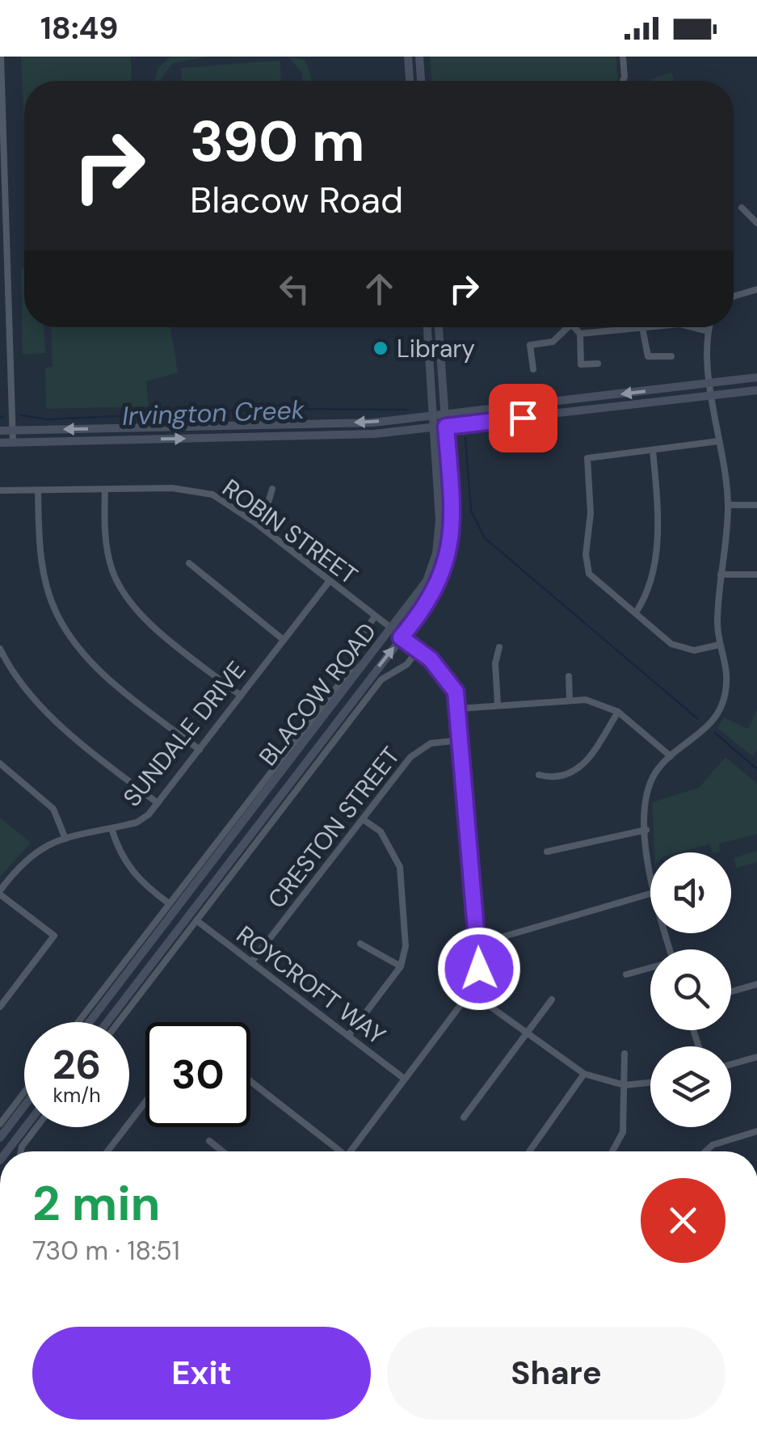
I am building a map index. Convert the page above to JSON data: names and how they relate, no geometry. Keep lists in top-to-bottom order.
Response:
{
  "streets": {
    "main road": ["BLACOW ROAD"],
    "street": [
      "ROBIN STREET",
      "SUNDALE DRIVE",
      "CRESTON STREET",
      "ROYCROFT WAY"
    ]
  },
  "crossings": [
    ["ROBIN STREET", "BLACOW ROAD"],
    ["ROBIN STREET", "SUNDALE DRIVE"],
    ["BLACOW ROAD", "ROYCROFT WAY"],
    ["CRESTON STREET", "ROYCROFT WAY"]
  ],
  "water": ["Irvington Creek"],
  "places": ["Library"],
  "page": {
    "status": "18:49",
    "turn": ["390 m", "Blacow Road"],
    "speed": "26 km/h",
    "limit": "30",
    "heading": ["2 min", "730 m · 18:51"],
    "buttons": ["Exit", "Share"]
  }
}
